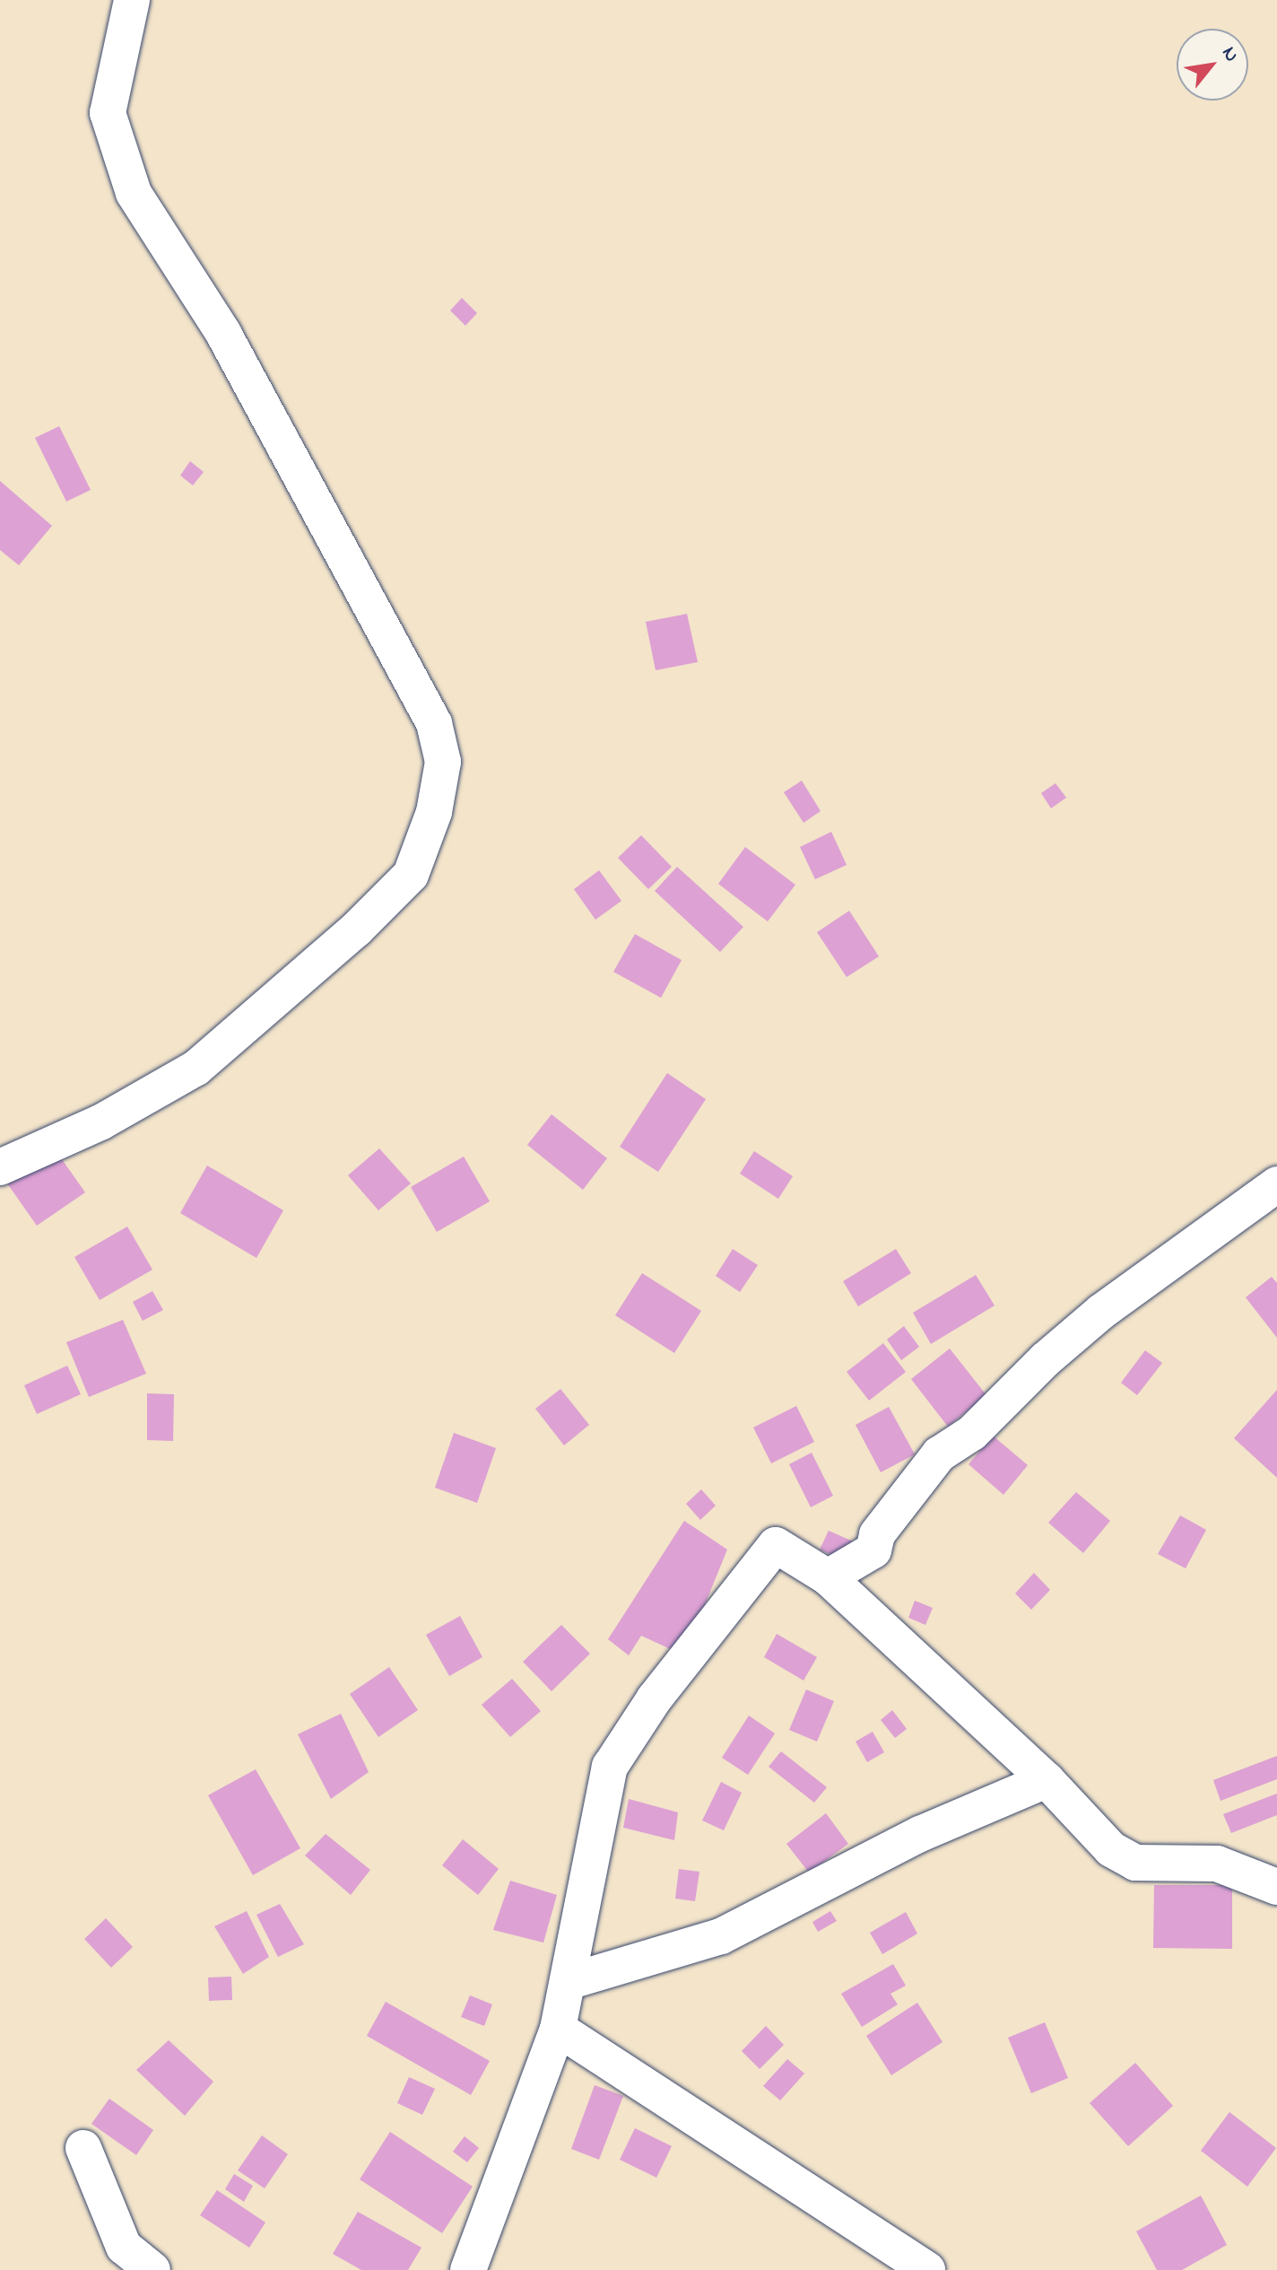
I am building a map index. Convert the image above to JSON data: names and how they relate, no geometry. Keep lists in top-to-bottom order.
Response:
{
  "north": "top right"
}
